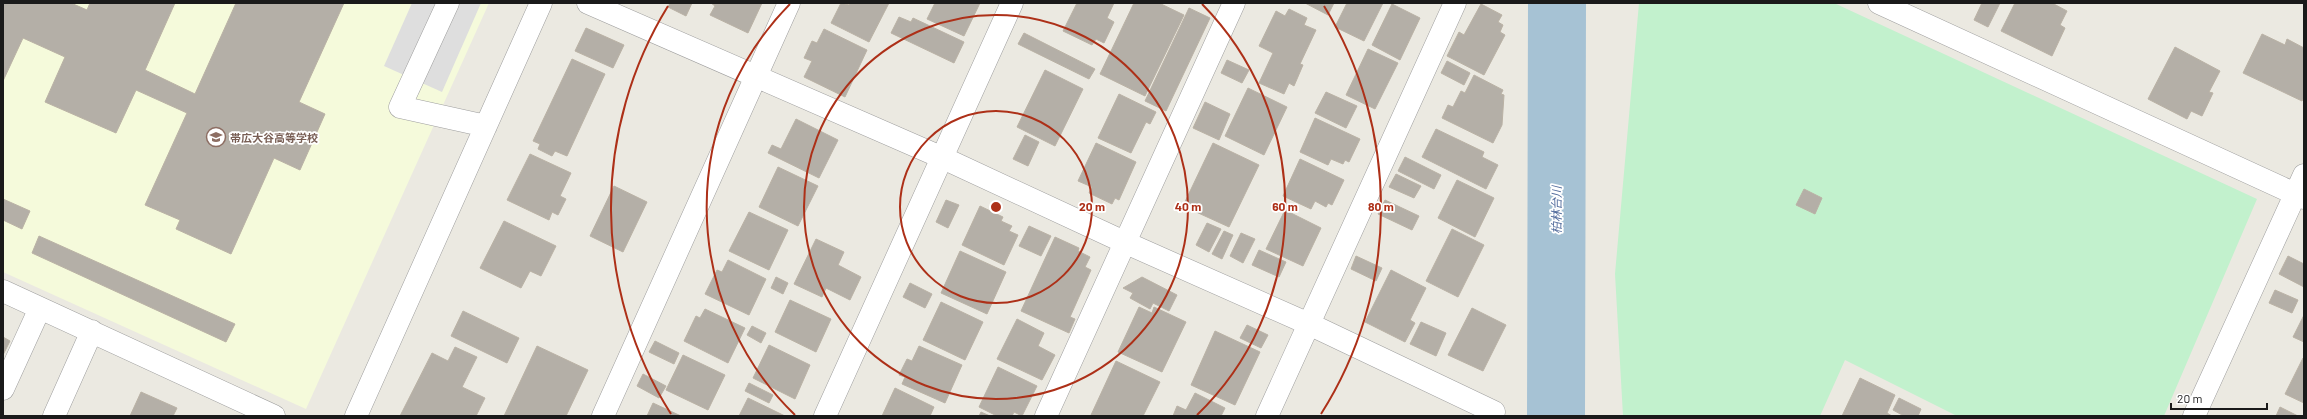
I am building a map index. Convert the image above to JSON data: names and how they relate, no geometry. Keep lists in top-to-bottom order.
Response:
{
  "water": ["柏林台川"],
  "places": {
    "school or university": ["帯広大谷高等学校"]
  },
  "scale_bar": "20 m",
  "rings": [
    "20 m",
    "40 m",
    "60 m",
    "80 m"
  ]
}
